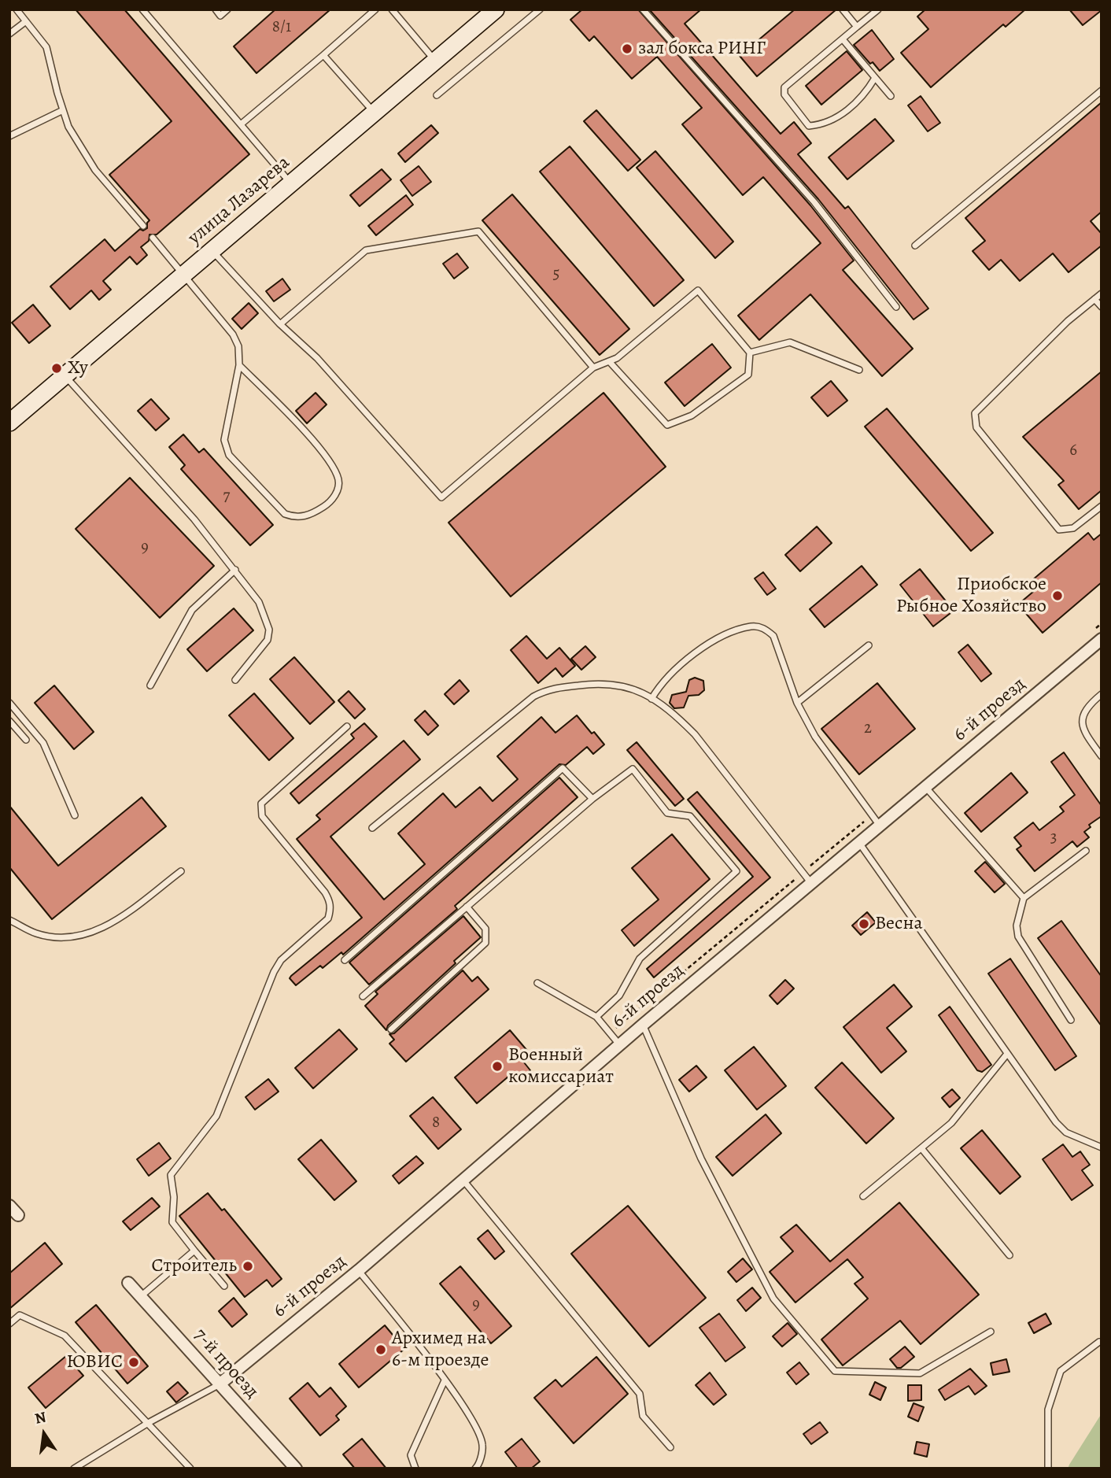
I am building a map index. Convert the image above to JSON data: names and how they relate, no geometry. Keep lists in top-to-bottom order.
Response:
{
  "streets": {
    "main road": ["улица Лазарева"],
    "street": ["6-й проезд", "7-й проезд"]
  },
  "crossings": [
    ["6-й проезд", "7-й проезд"]
  ],
  "places": [
    "зал бокса РИНГ",
    "Xy",
    "Приобское Рыбное Хозяйство",
    "Весна",
    "Военный комиссариат",
    "Строитель",
    "Архимед на 6-м проезде",
    "ЮВИС"
  ],
  "house_numbers": [
    "8/1",
    "5",
    "6",
    "7",
    "9",
    "2",
    "3",
    "8",
    "9"
  ],
  "north": "top"
}
